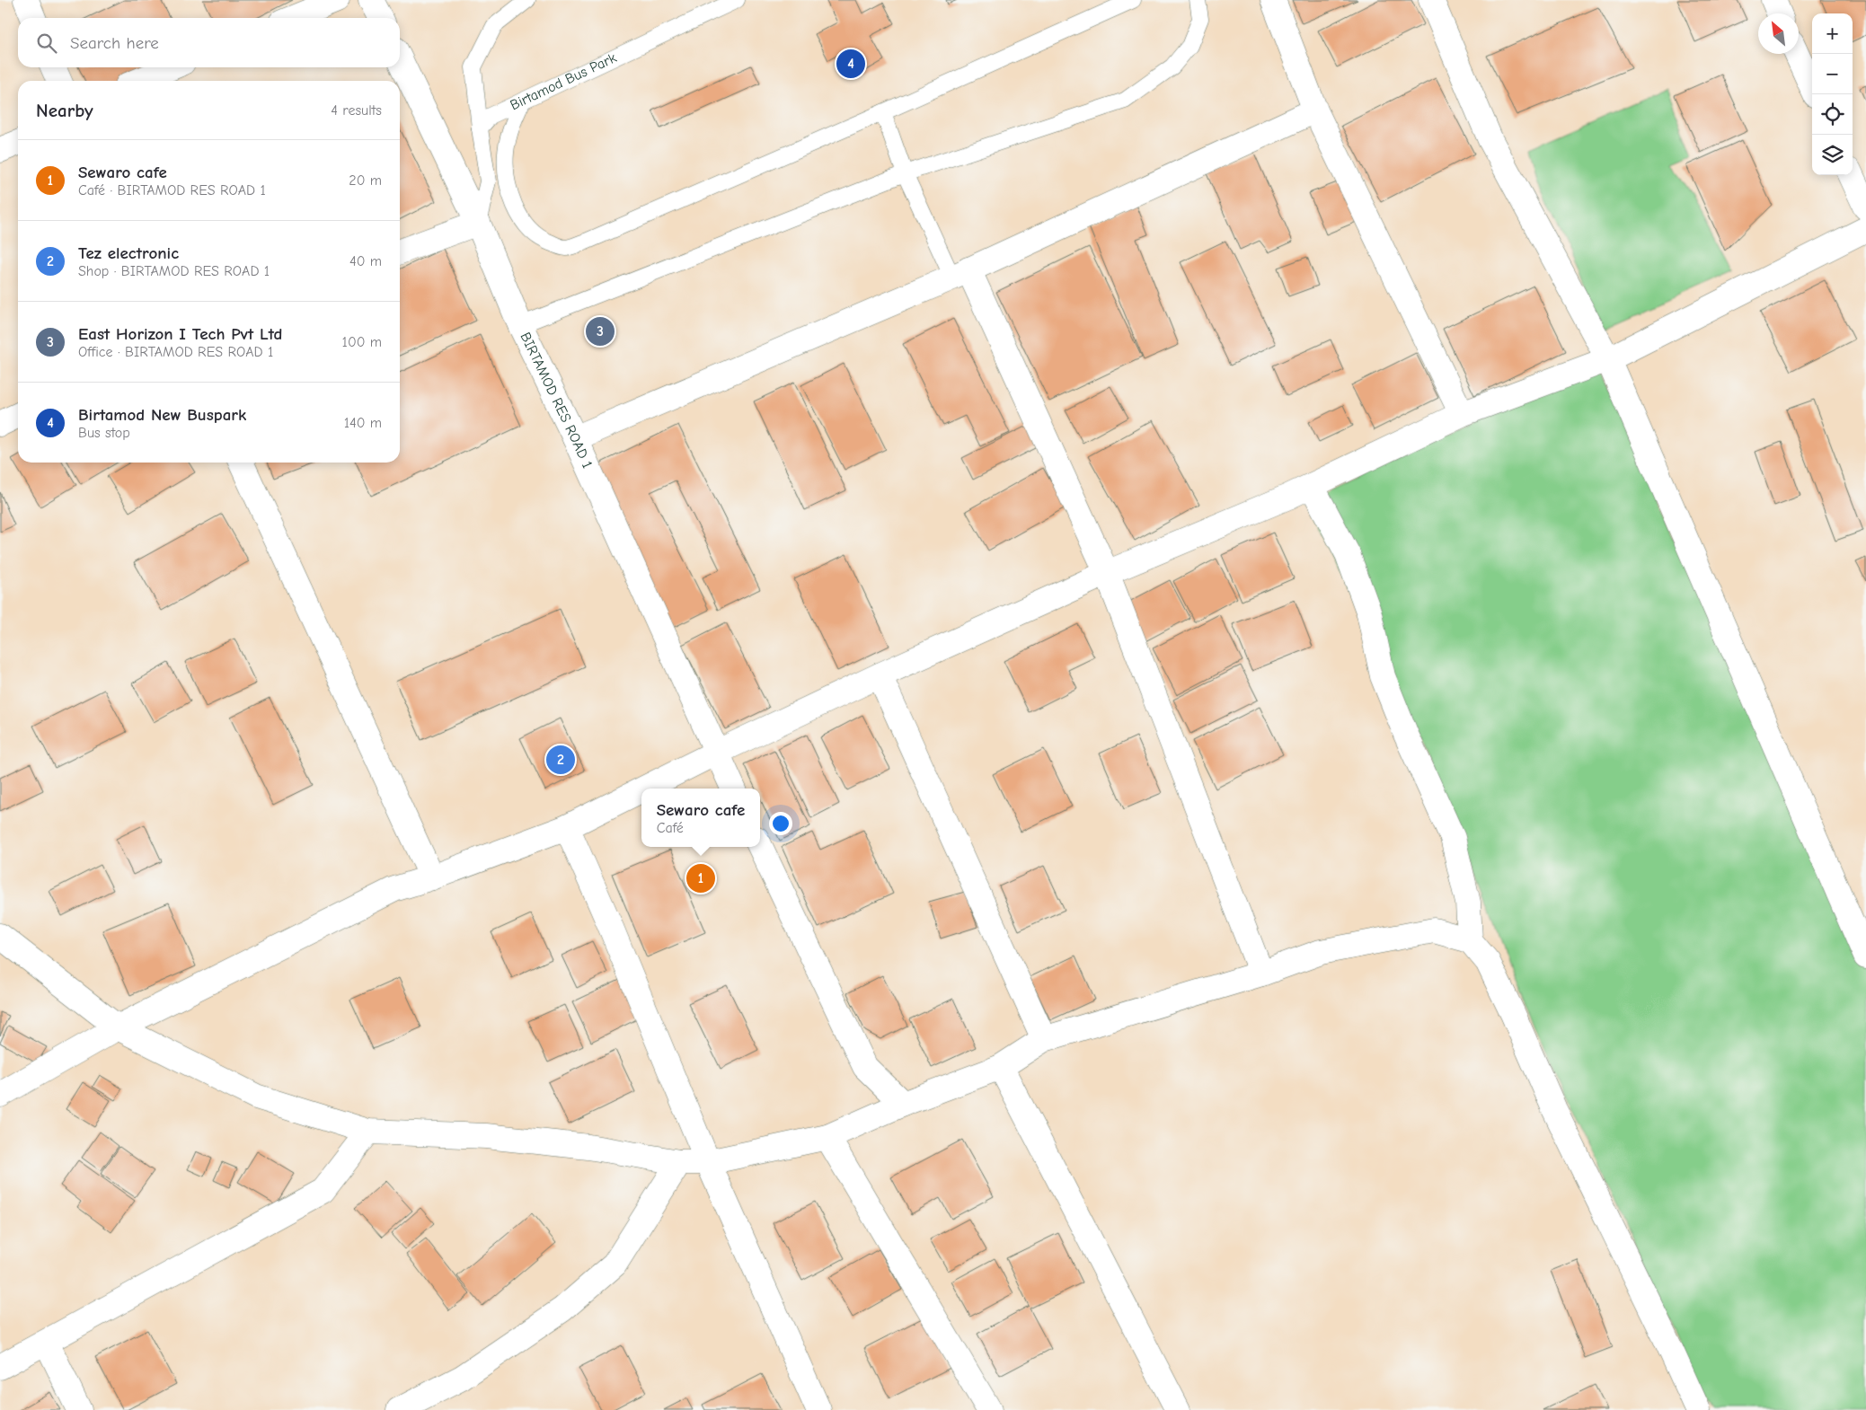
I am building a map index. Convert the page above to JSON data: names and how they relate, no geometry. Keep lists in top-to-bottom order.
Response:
{
  "streets": {
    "street": ["BIRTAMOD RES ROAD 1"],
    "lane": ["Birtamod Bus Park"]
  },
  "north": "top left",
  "page": {
    "map_buttons": ["+", "−"],
    "search": "Search here",
    "pins": [
      "4",
      "3",
      "2",
      "1"
    ],
    "heading": ["Nearby", "4 results"],
    "list": [
      {
        "mark": "1",
        "name": "Sewaro cafe",
        "note": "Café · BIRTAMOD RES ROAD 1",
        "value": "20 m"
      },
      {
        "mark": "2",
        "name": "Tez electronic",
        "note": "Shop · BIRTAMOD RES ROAD 1",
        "value": "40 m"
      },
      {
        "mark": "3",
        "name": "East Horizon I Tech Pvt Ltd",
        "note": "Office · BIRTAMOD RES ROAD 1",
        "value": "100 m"
      },
      {
        "mark": "4",
        "name": "Birtamod New Buspark",
        "note": "Bus stop",
        "value": "140 m"
      }
    ],
    "popup": ["Sewaro cafe", "Café"]
  }
}
